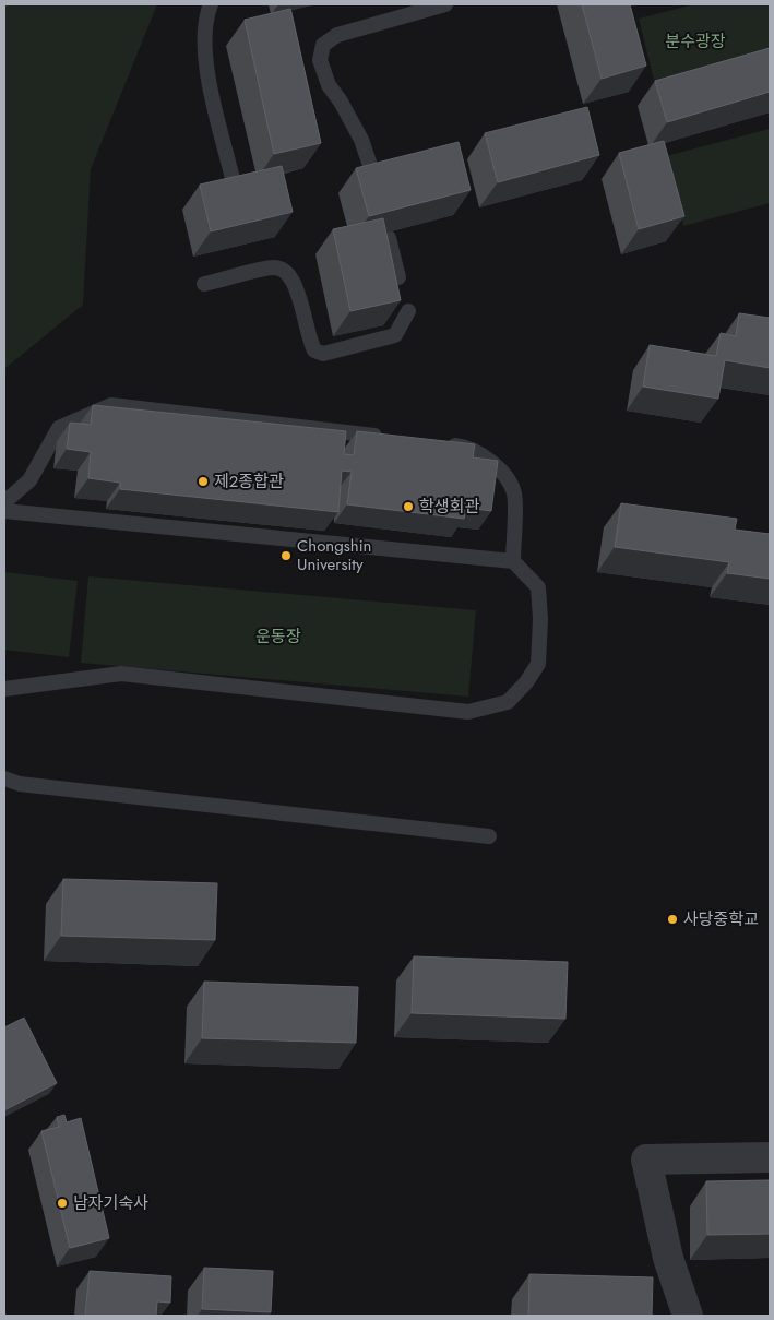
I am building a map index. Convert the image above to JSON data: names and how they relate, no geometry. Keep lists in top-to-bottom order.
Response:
{
  "parks": ["분수광장", "운동장"],
  "places": [
    "제2종합관",
    "학생회관",
    "Chongshin University",
    "사당중학교",
    "남자기숙사"
  ]
}
